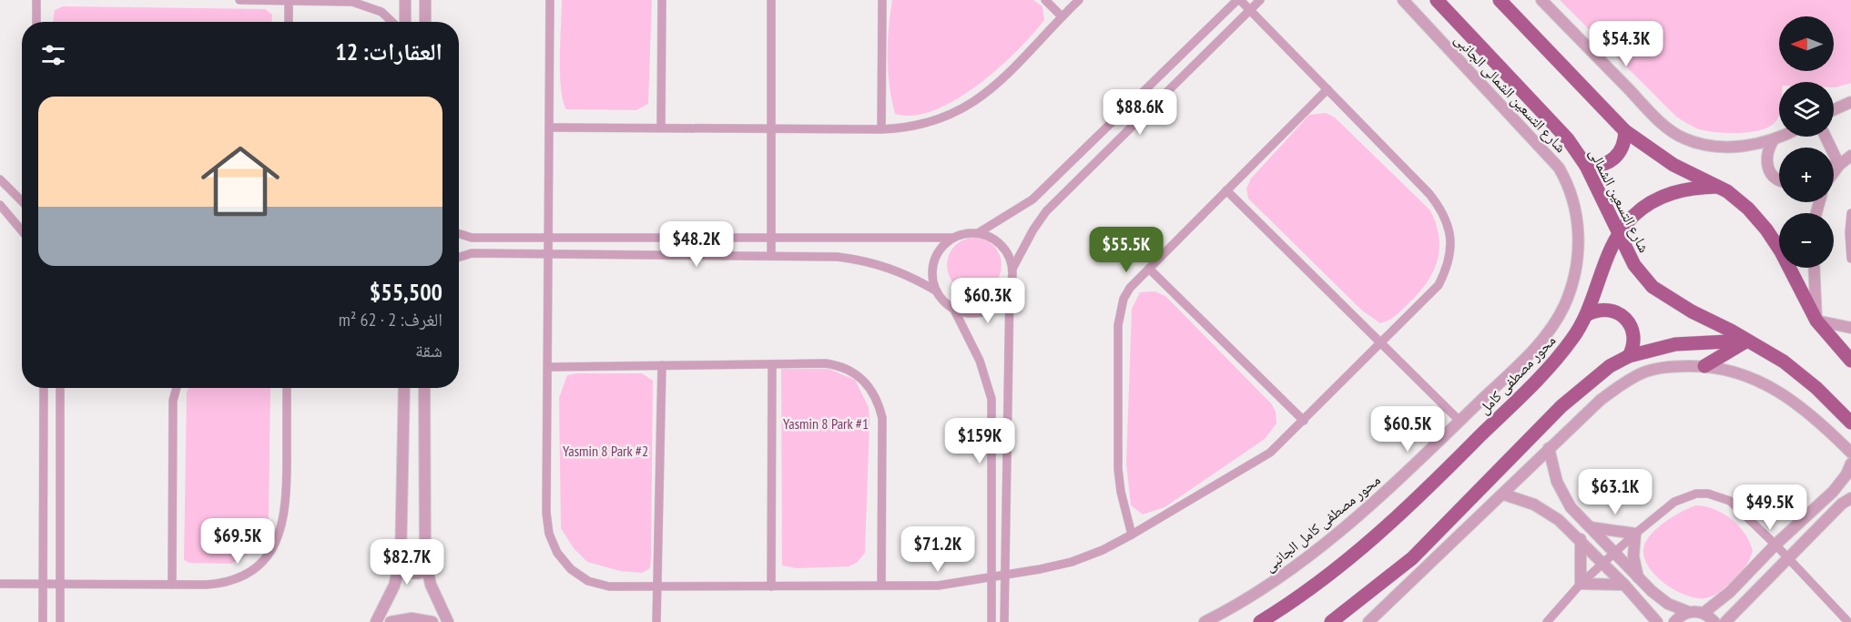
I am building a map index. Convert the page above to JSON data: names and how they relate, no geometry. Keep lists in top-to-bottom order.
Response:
{
  "streets": {
    "main road": ["شارع التسعين الشمالى", "محور مصطفى كامل"],
    "street": ["شارع التسعين الشمالى الجانبى", "محور مصطفى كامل الجانبى"]
  },
  "crossings": [
    ["شارع التسعين الشمالى الجانبى", "محور مصطفى كامل الجانبى"],
    ["شارع التسعين الشمالى", "محور مصطفى كامل"]
  ],
  "parks": ["Yasmin 8 Park #1", "Yasmin 8 Park #2"],
  "north": "left",
  "page": {
    "map_buttons": ["+", "−"],
    "price": [
      "$54.3K",
      "$88.6K",
      "$48.2K",
      "$55.5K",
      "$60.3K",
      "$60.5K",
      "$159K",
      "$63.1K",
      "$49.5K",
      "$69.5K",
      "$71.2K",
      "$82.7K"
    ],
    "heading": "العقارات: 12",
    "list": [
      {
        "name": "$55,500",
        "note": "الغرف: 2 · 62 m² · شقة"
      }
    ]
  }
}
